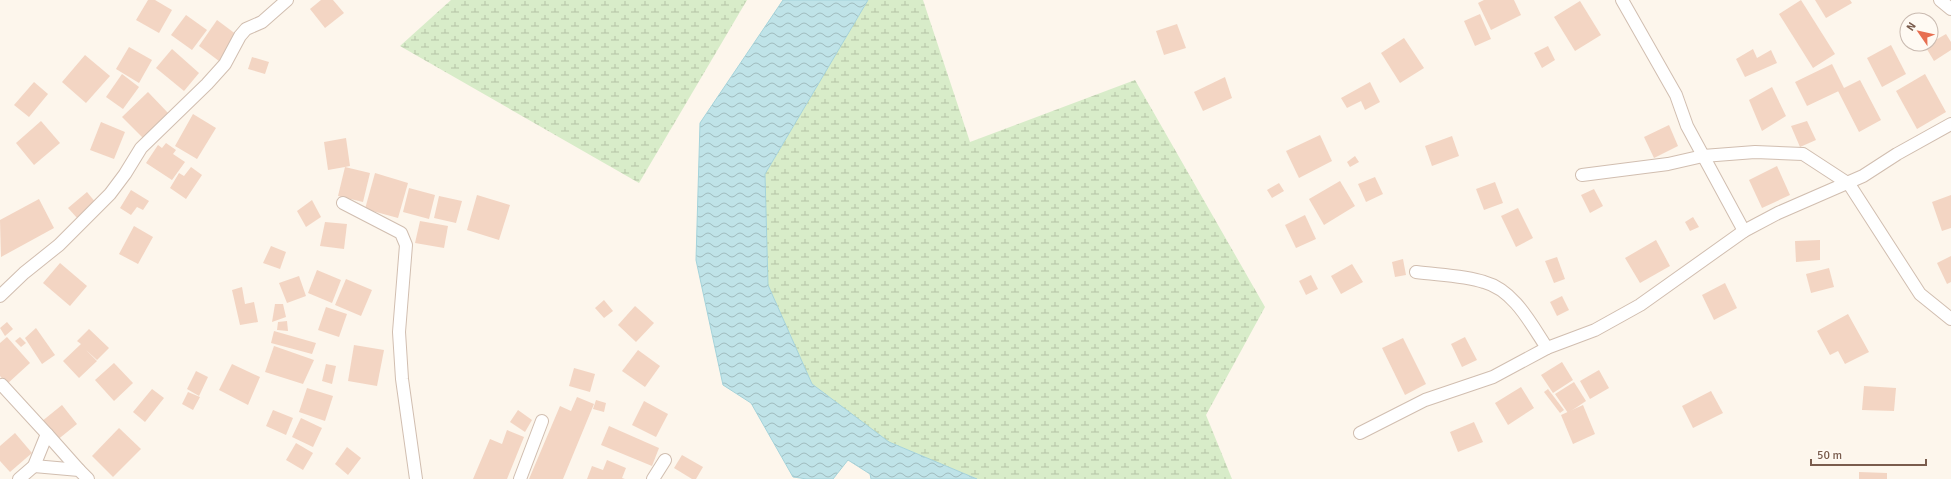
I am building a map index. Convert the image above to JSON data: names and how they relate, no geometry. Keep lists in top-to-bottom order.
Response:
{
  "scale_bar": "50 m",
  "north": "top left"
}
